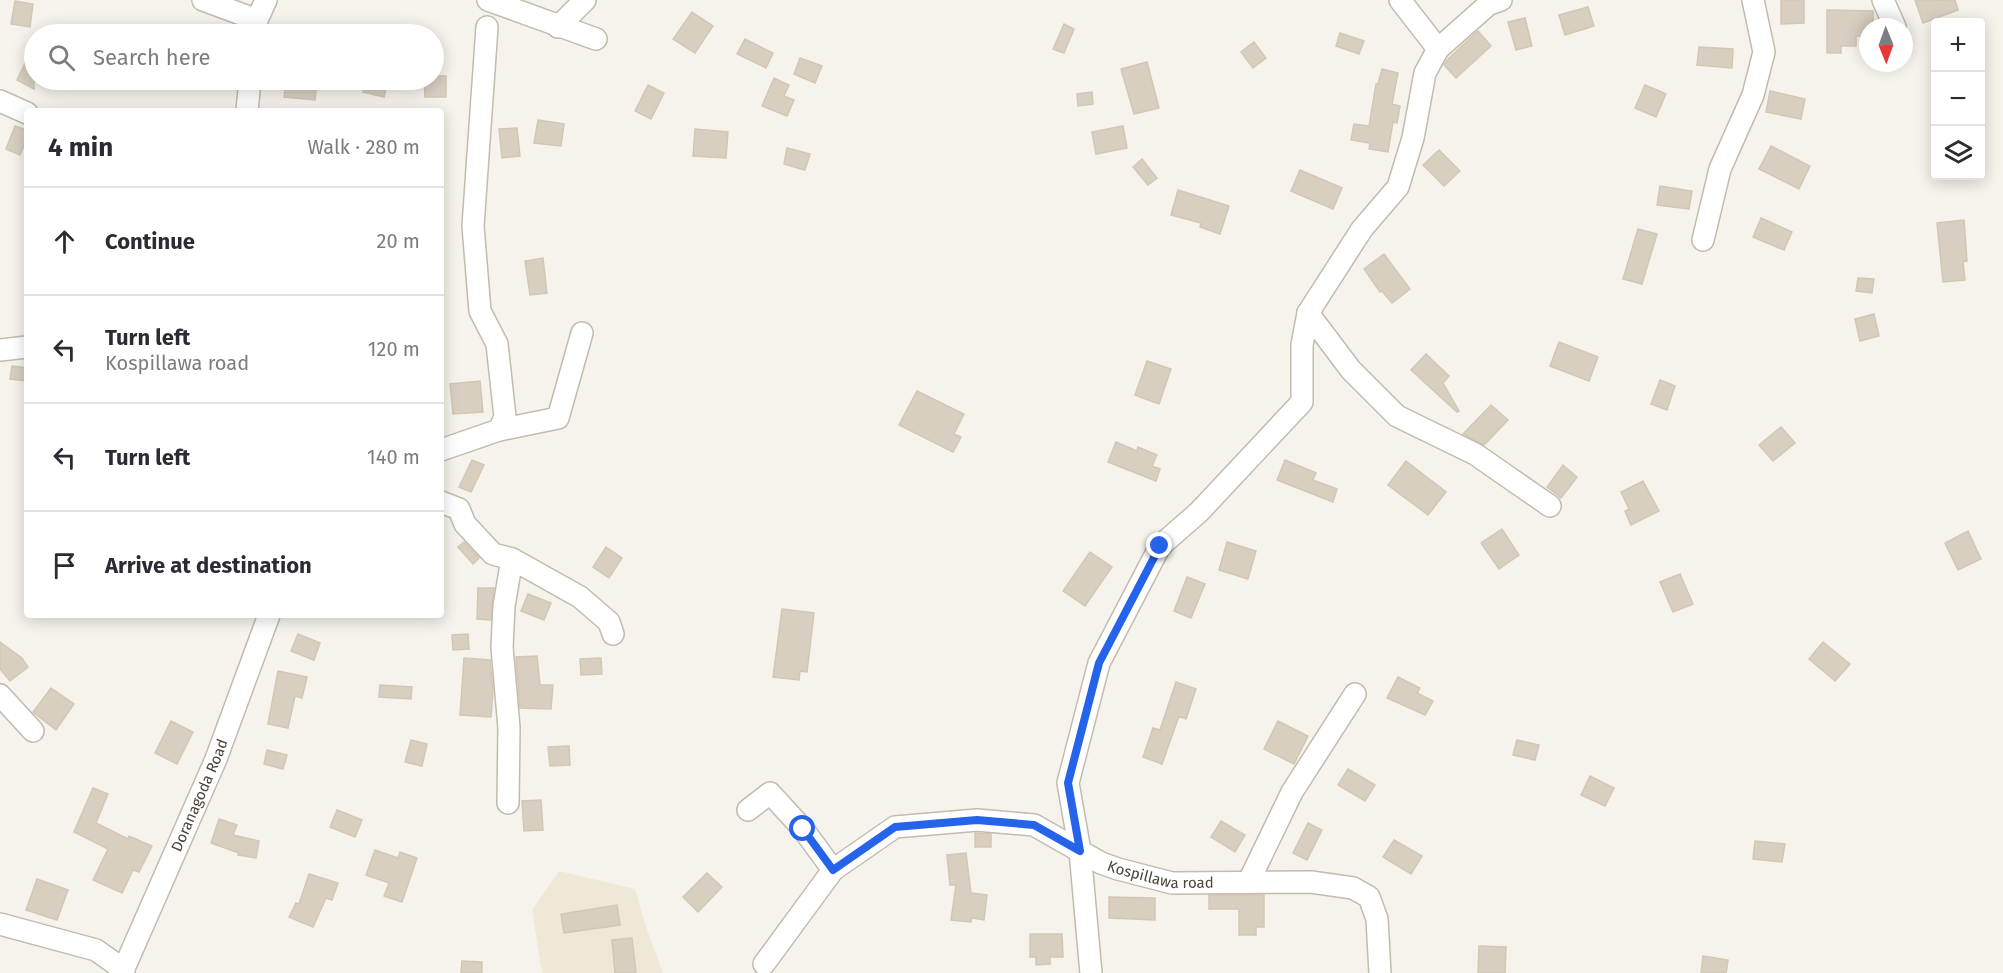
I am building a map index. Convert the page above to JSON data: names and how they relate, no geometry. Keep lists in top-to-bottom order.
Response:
{
  "streets": {
    "street": ["Doranagoda Road", "Kospillawa road"]
  },
  "north": "bottom",
  "page": {
    "map_buttons": ["+", "−"],
    "search": "Search here",
    "heading": ["4 min", "Walk · 280 m"],
    "list": [
      ["Continue", "20 m"],
      ["Turn left", "Kospillawa road", "120 m"],
      ["Turn left", "140 m"],
      "Arrive at destination"
    ]
  }
}
